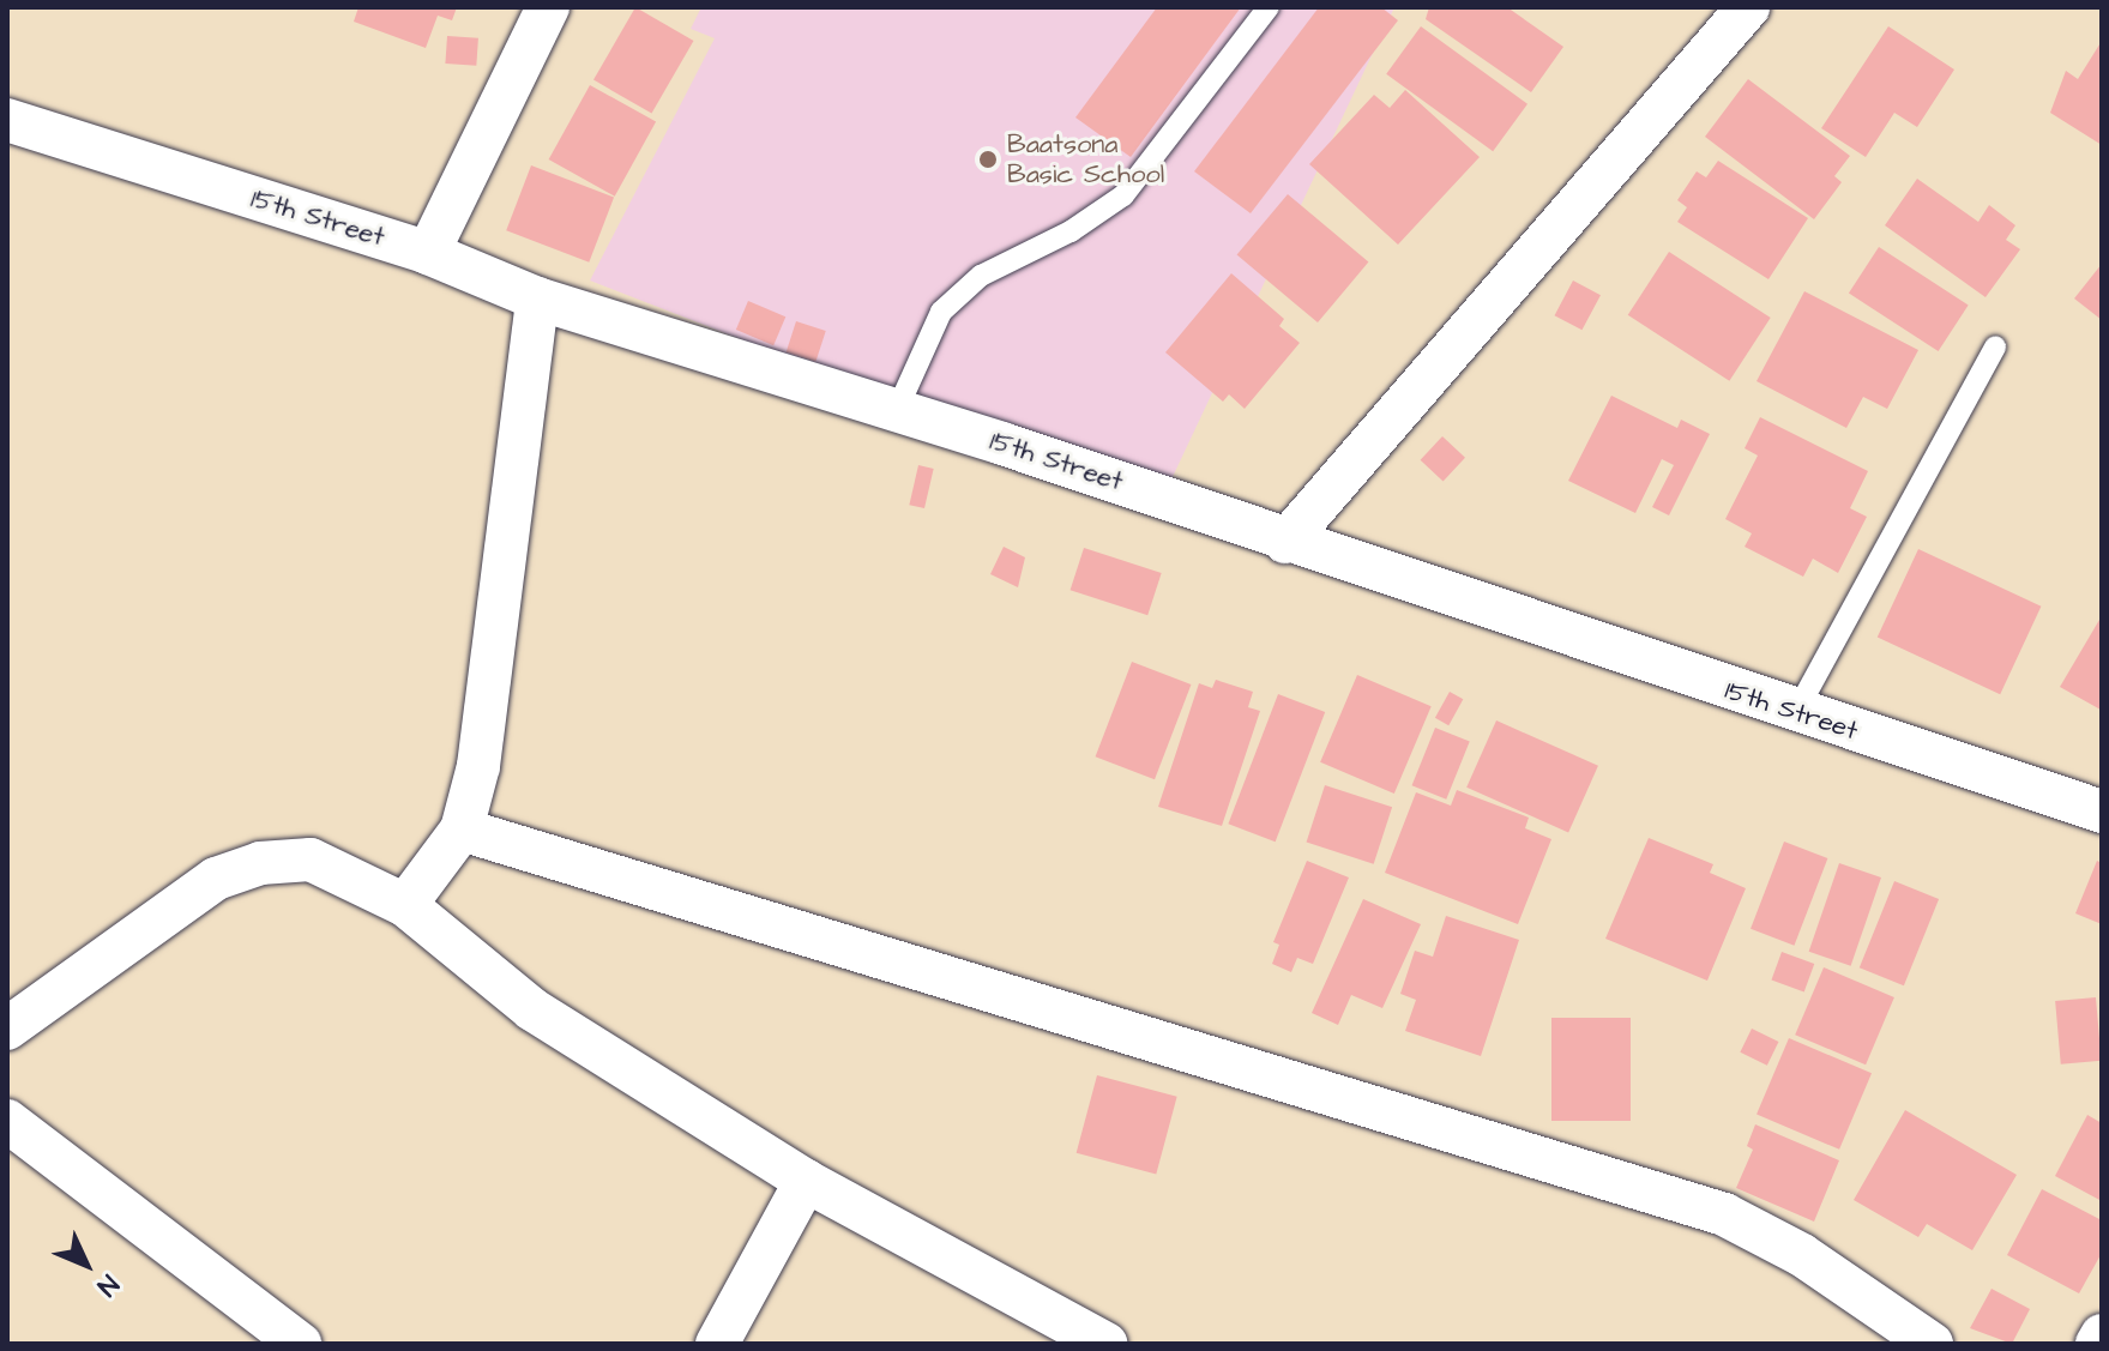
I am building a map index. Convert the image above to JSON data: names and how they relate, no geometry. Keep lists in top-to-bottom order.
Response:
{
  "streets": {
    "street": ["15th Street"]
  },
  "places": ["Baatsona Basic School"],
  "north": "bottom right"
}
